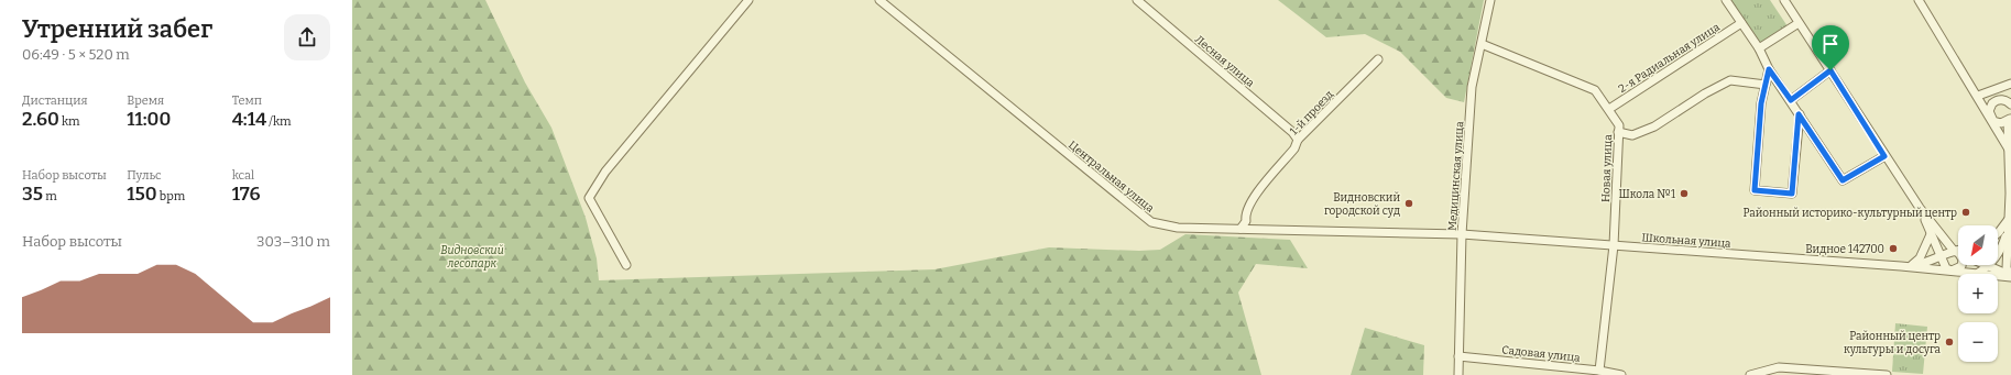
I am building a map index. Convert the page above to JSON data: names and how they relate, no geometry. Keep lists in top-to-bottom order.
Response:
{
  "streets": {
    "street": [
      "2-я Радиальная улица",
      "Лесная улица",
      "1-й проезд",
      "Новая улица",
      "Центральная улица",
      "Медицинская улица",
      "Школьная улица",
      "Садовая улица"
    ]
  },
  "crossings": [
    ["2-я Радиальная улица", "Новая улица"],
    ["Лесная улица", "1-й проезд"],
    ["1-й проезд", "Центральная улица"],
    ["Новая улица", "Медицинская улица"],
    ["Новая улица", "Школьная улица"],
    ["Новая улица", "Садовая улица"],
    ["Центральная улица", "Медицинская улица"],
    ["Центральная улица", "Школьная улица"],
    ["Медицинская улица", "Школьная улица"],
    ["Медицинская улица", "Садовая улица"]
  ],
  "parks": ["Видновский лесопарк"],
  "places": [
    "Школа №1",
    "Видновский городской суд",
    "Районный историко-культурный центр",
    "Видное 142700",
    "Районный центр культуры и досуга"
  ],
  "north": "bottom left",
  "page": {
    "heading": ["Утренний забег", "06:49 · 5 × 520 m"],
    "stats": [
      ["Дистанция", "2.60 km"],
      ["Время", "11:00"],
      ["Темп", "4:14 /km"],
      ["Набор высоты", "35 m"],
      ["Пульс", "150 bpm"],
      ["kcal", "176"]
    ],
    "chart": ["Набор высоты", "303–310 m"],
    "map_buttons": ["+", "−"]
  }
}
